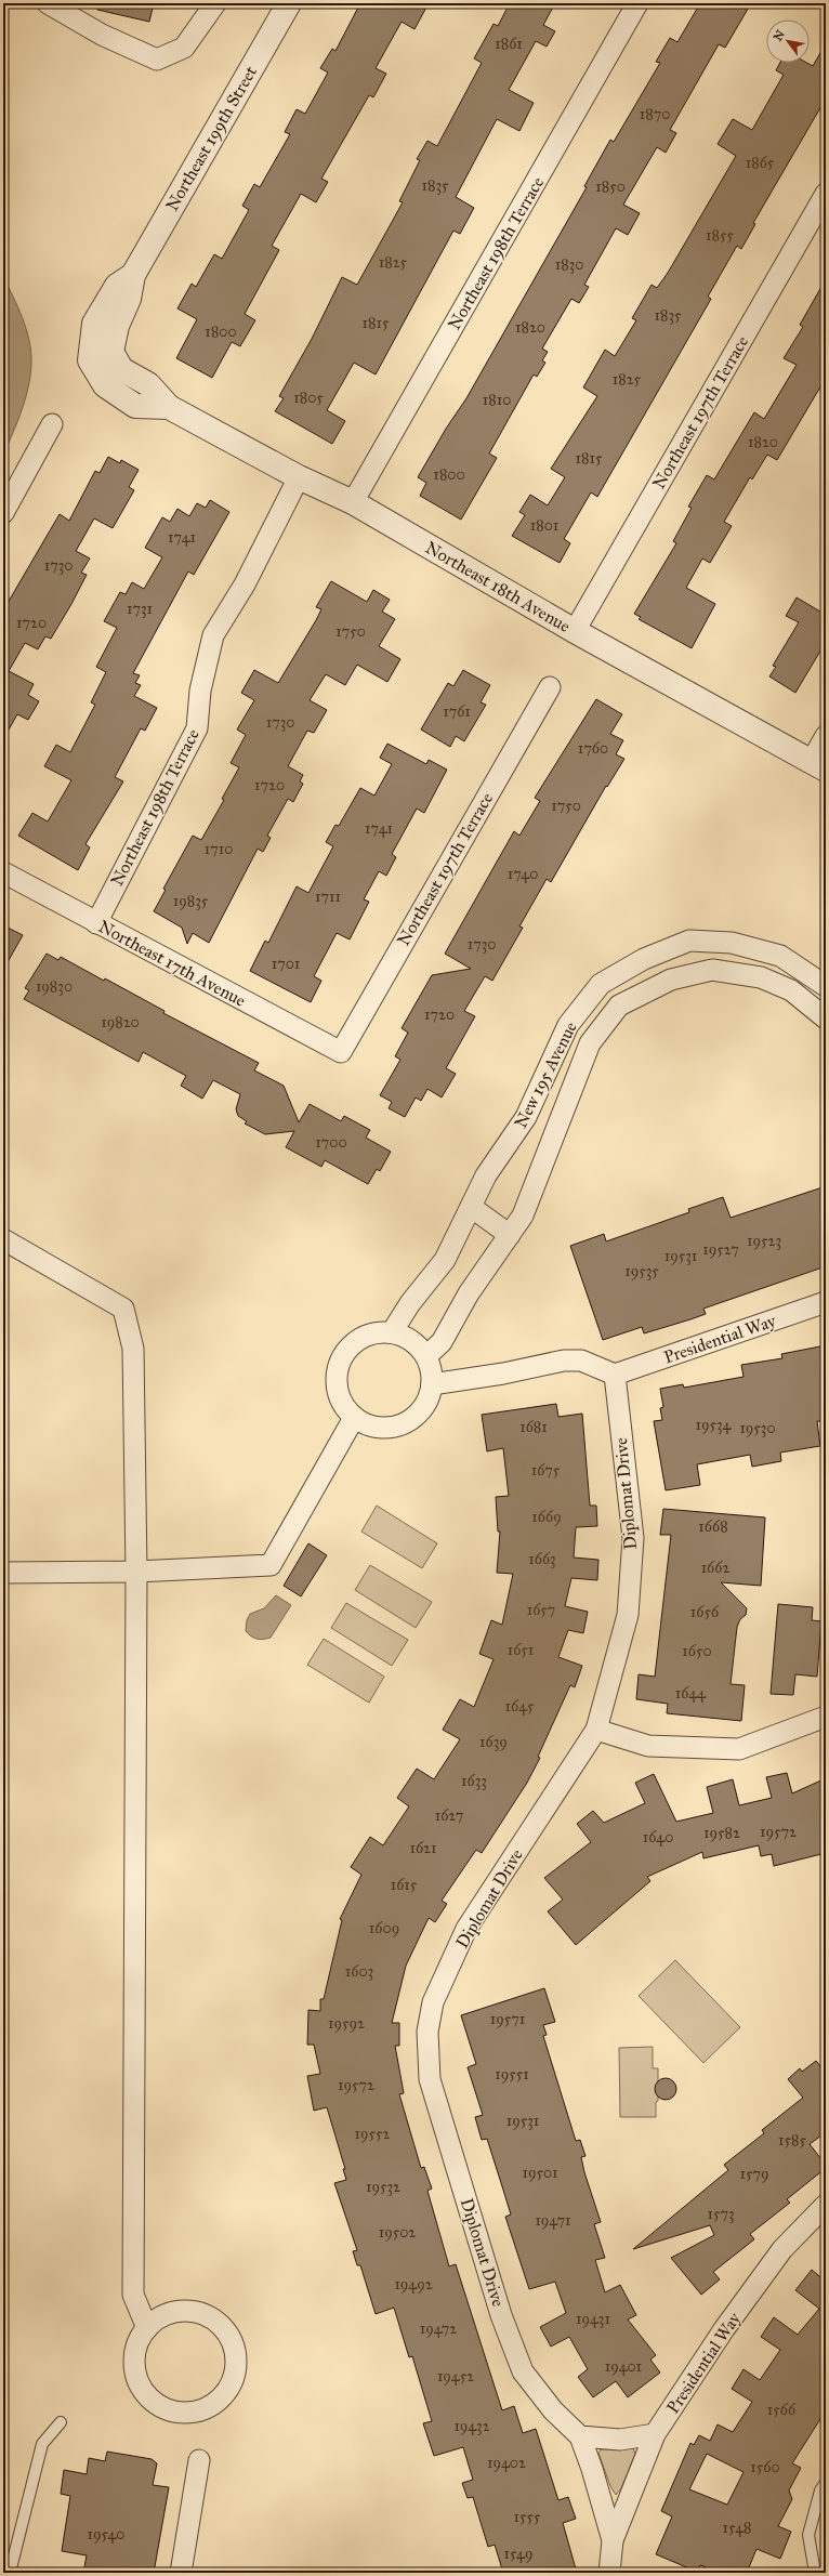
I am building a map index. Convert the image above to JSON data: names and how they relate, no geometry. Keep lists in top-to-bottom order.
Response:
{
  "streets": {
    "street": [
      "Northeast 199th Street",
      "Northeast 198th Terrace",
      "Northeast 197th Terrace",
      "Northeast 18th Avenue",
      "Northeast 17th Avenue",
      "New 195 Avenue",
      "Presidential Way",
      "Diplomat Drive"
    ]
  },
  "crossings": [
    ["Northeast 199th Street", "Northeast 18th Avenue"],
    ["Northeast 198th Terrace", "Northeast 18th Avenue"],
    ["Northeast 198th Terrace", "Northeast 17th Avenue"],
    ["Northeast 197th Terrace", "Northeast 18th Avenue"],
    ["Northeast 197th Terrace", "Northeast 17th Avenue"],
    ["Presidential Way", "Diplomat Drive"]
  ],
  "house_numbers": [
    "1861",
    "1870",
    "1865",
    "1835",
    "1850",
    "1855",
    "1825",
    "1830",
    "1835",
    "1815",
    "1820",
    "1800",
    "1825",
    "1805",
    "1810",
    "1820",
    "1815",
    "1800",
    "1801",
    "1741",
    "1730",
    "1731",
    "1720",
    "1750",
    "1761",
    "1730",
    "1760",
    "1720",
    "1750",
    "1741",
    "1710",
    "1740",
    "1711",
    "19835",
    "1730",
    "1701",
    "19830",
    "1720",
    "19820",
    "1700",
    "19523",
    "19527",
    "19531",
    "19535",
    "19534",
    "1681",
    "19530",
    "1675",
    "1669",
    "1668",
    "1663",
    "1662",
    "1657",
    "1656",
    "1651",
    "1650",
    "1644",
    "1645",
    "1639",
    "1633",
    "1627",
    "19572",
    "19582",
    "1640",
    "1621",
    "1615",
    "1609",
    "1603",
    "19571",
    "19592",
    "19551",
    "19572",
    "19531",
    "19552",
    "1585",
    "19501",
    "1579",
    "19532",
    "1573",
    "19471",
    "19502",
    "19492",
    "19431",
    "19472",
    "19401",
    "19452",
    "1566",
    "19432",
    "19402",
    "1560",
    "1555",
    "1548",
    "19540",
    "1549"
  ],
  "north": "top left"
}
